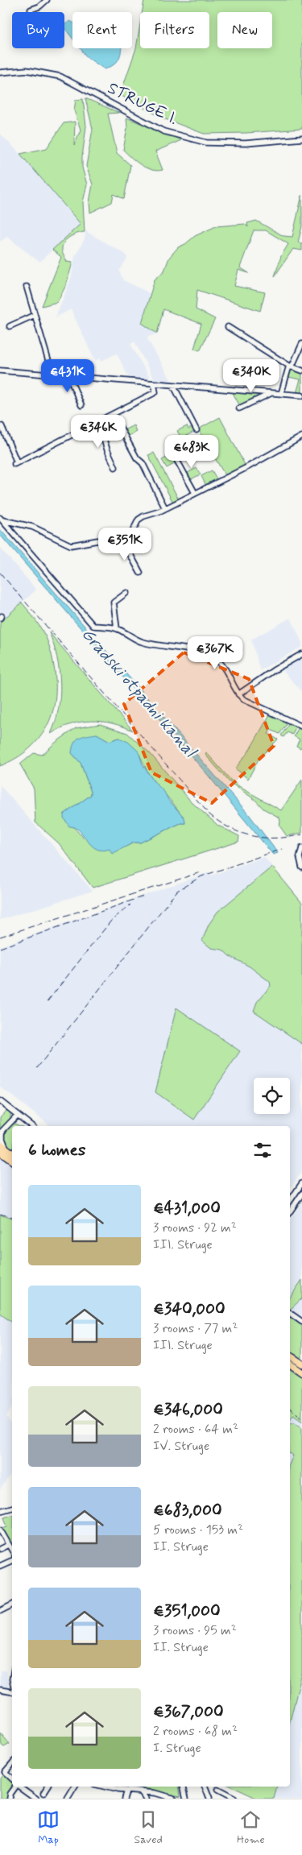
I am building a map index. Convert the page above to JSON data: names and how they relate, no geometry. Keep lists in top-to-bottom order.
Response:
{
  "streets": {
    "street": ["STRUGE I."]
  },
  "water": ["Gradski otpadni kanal"],
  "page": {
    "chip": [
      "Buy",
      "Rent",
      "Filters",
      "New"
    ],
    "price": [
      "€431K",
      "€340K",
      "€346K",
      "€683K",
      "€351K",
      "€367K"
    ],
    "heading": "6 homes",
    "list": [
      {
        "name": "€431,000",
        "note": "3 rooms · 92 m² · III. Struge"
      },
      {
        "name": "€340,000",
        "note": "3 rooms · 77 m² · III. Struge"
      },
      {
        "name": "€346,000",
        "note": "2 rooms · 64 m² · IV. Struge"
      },
      {
        "name": "€683,000",
        "note": "5 rooms · 153 m² · II. Struge"
      },
      {
        "name": "€351,000",
        "note": "3 rooms · 95 m² · II. Struge"
      },
      {
        "name": "€367,000",
        "note": "2 rooms · 68 m² · I. Struge"
      }
    ],
    "tabs": ["Map", "Saved", "Home"]
  }
}
